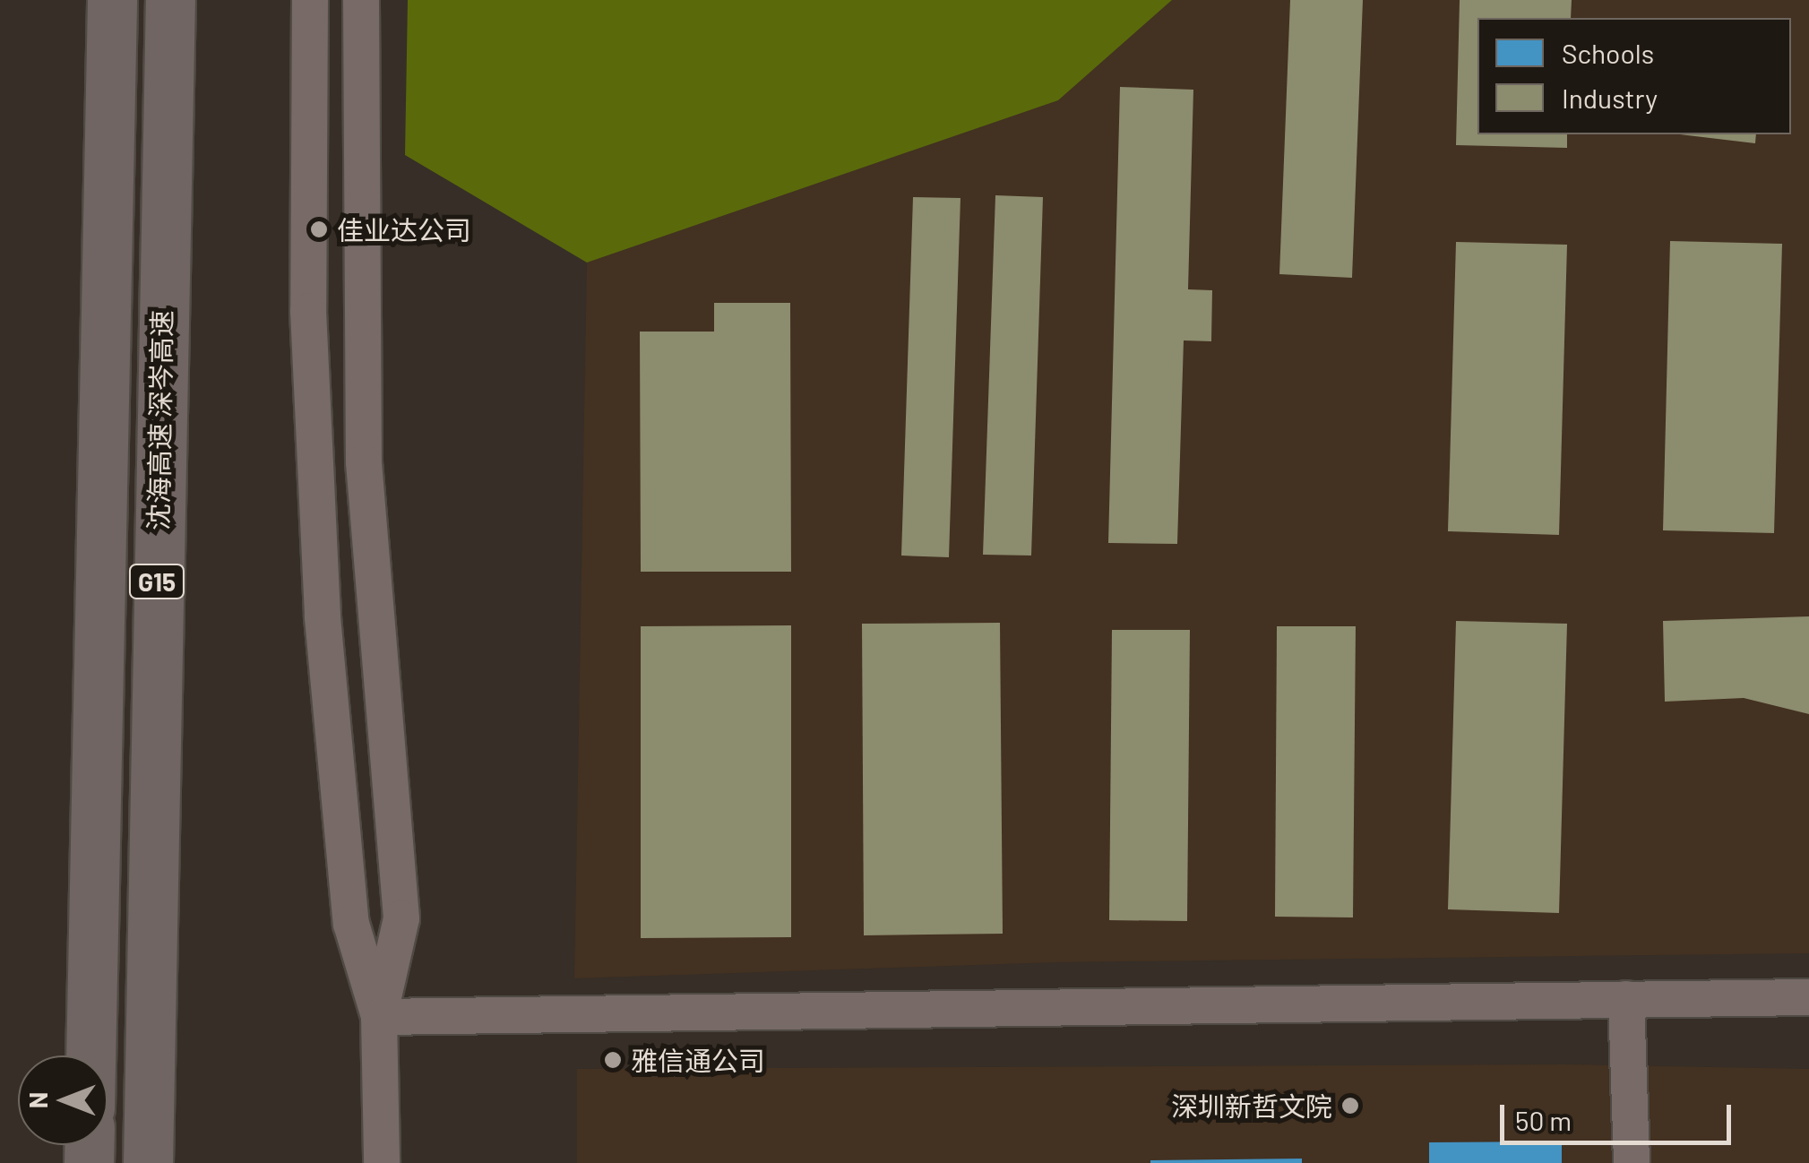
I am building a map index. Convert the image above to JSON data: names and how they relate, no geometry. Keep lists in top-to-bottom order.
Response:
{
  "streets": {
    "highway": ["沈海高速 深岑高速", "G15"]
  },
  "places": ["佳业达公司", "雅信通公司", "深圳新哲文院"],
  "legend": ["Schools", "Industry"],
  "scale_bar": "50 m",
  "north": "left"
}
